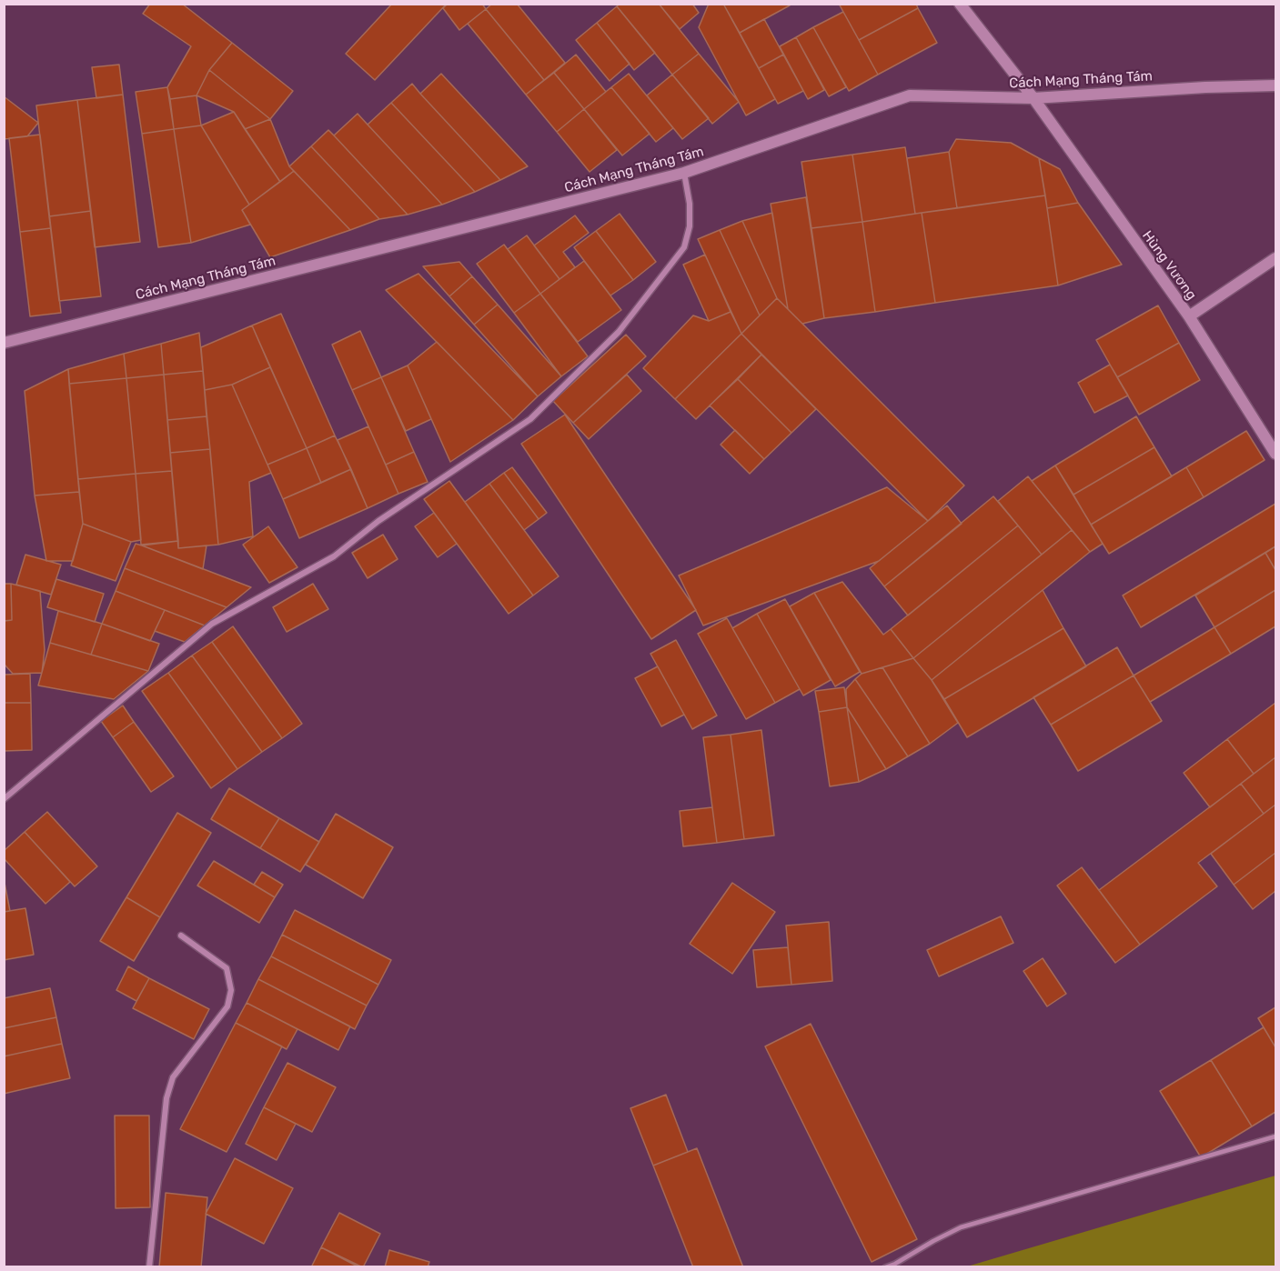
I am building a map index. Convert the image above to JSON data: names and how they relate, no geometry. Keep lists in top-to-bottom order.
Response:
{
  "streets": {
    "street": ["Cách Mạng Tháng Tám", "Hùng Vương"]
  },
  "crossings": [
    ["Cách Mạng Tháng Tám", "Hùng Vương"]
  ]
}
